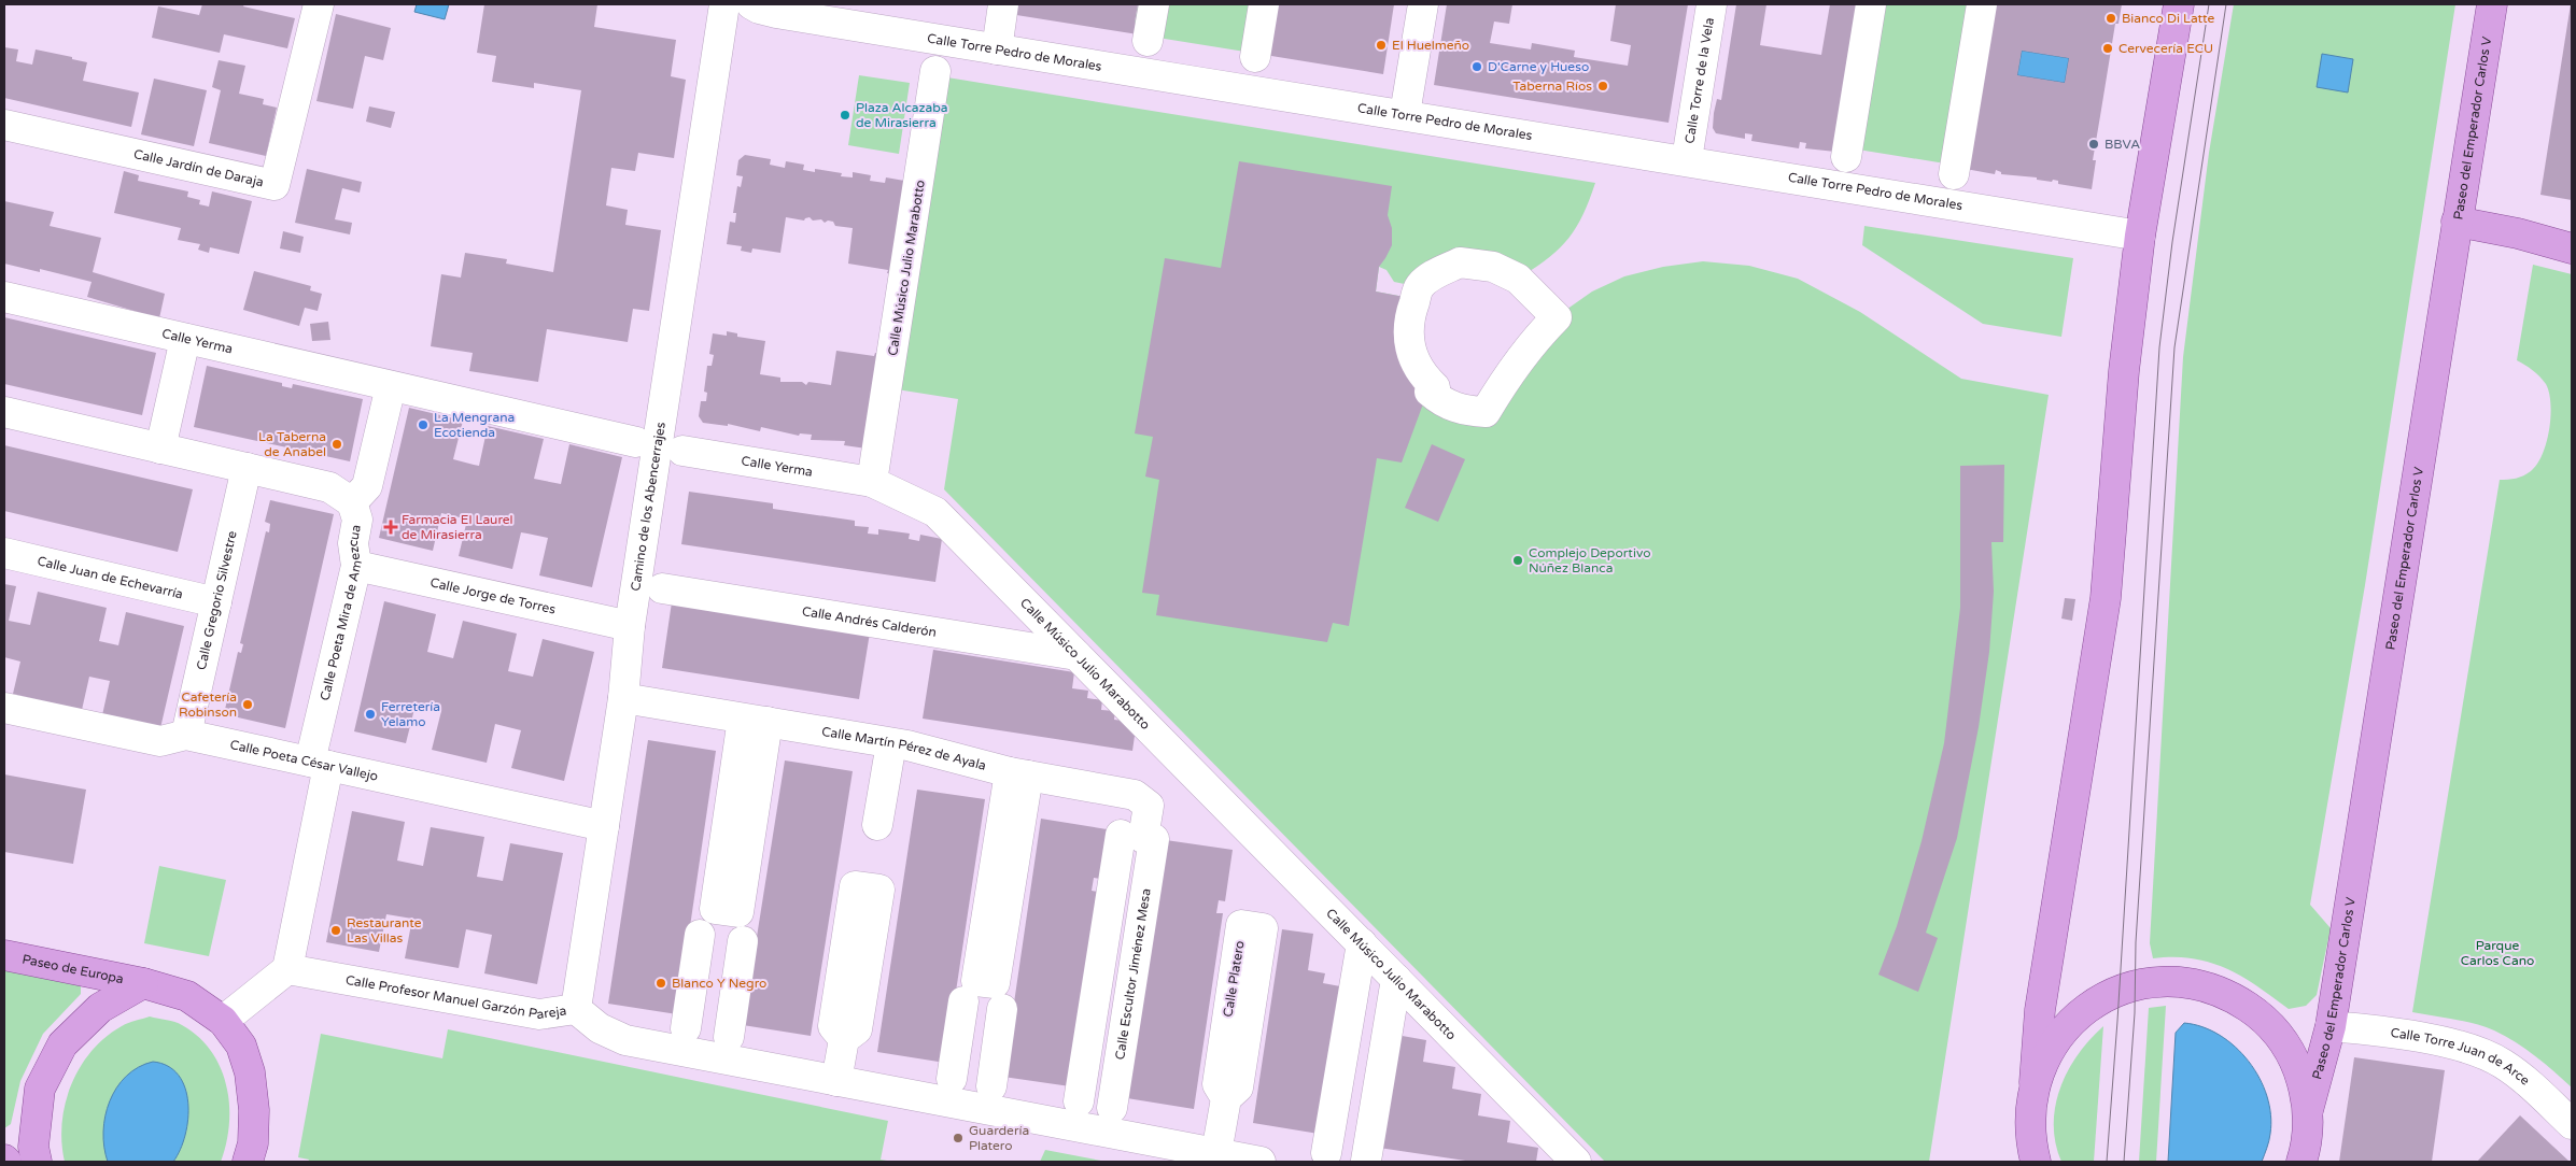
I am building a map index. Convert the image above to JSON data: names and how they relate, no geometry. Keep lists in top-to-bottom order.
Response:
{
  "streets": {
    "main road": ["Paseo del Emperador Carlos V", "Paseo de Europa"],
    "street": [
      "Calle Torre Pedro de Morales",
      "Calle Torre de la Vela",
      "Calle Jardín de Daraja",
      "Calle Músico Julio Marabotto",
      "Calle Yerma",
      "Camino de los Abencerrajes",
      "Calle Juan de Echevarría",
      "Calle Jorge de Torres",
      "Calle Gregorio Silvestre",
      "Calle Poeta Mira de Amezcua",
      "Calle Andrés Calderón",
      "Calle Martín Pérez de Ayala",
      "Calle Poeta César Vallejo",
      "Calle Escultor Jiménez Mesa",
      "Calle Platero",
      "Calle Profesor Manuel Garzón Pareja",
      "Calle Torre Juan de Arce"
    ]
  },
  "crossings": [
    ["Calle Torre Pedro de Morales", "Calle Torre de la Vela"],
    ["Paseo del Emperador Carlos V", "Calle Torre Juan de Arce"],
    ["Calle Músico Julio Marabotto", "Calle Yerma"],
    ["Calle Músico Julio Marabotto", "Calle Andrés Calderón"],
    ["Camino de los Abencerrajes", "Calle Jorge de Torres"],
    ["Camino de los Abencerrajes", "Calle Martín Pérez de Ayala"],
    ["Camino de los Abencerrajes", "Calle Poeta César Vallejo"],
    ["Camino de los Abencerrajes", "Calle Profesor Manuel Garzón Pareja"],
    ["Calle Juan de Echevarría", "Calle Gregorio Silvestre"],
    ["Calle Jorge de Torres", "Calle Poeta Mira de Amezcua"],
    ["Calle Gregorio Silvestre", "Calle Poeta César Vallejo"],
    ["Calle Poeta Mira de Amezcua", "Calle Poeta César Vallejo"],
    ["Calle Poeta Mira de Amezcua", "Calle Profesor Manuel Garzón Pareja"],
    ["Calle Martín Pérez de Ayala", "Calle Escultor Jiménez Mesa"],
    ["Calle Platero", "Calle Profesor Manuel Garzón Pareja"]
  ],
  "parks": ["Parque Carlos Cano"],
  "places": {
    "other": [
      "Bianco Di Latte",
      "El Huelmeño",
      "Cervecería ECU",
      "D'Carne y Hueso",
      "Taberna Ríos",
      "Plaza Alcazaba de Mirasierra",
      "BBVA",
      "La Mengrana Ecotienda",
      "La Taberna de Anabel",
      "Complejo Deportivo Núñez Blanca",
      "Cafetería Robinson",
      "Ferretería Yelamo",
      "Restaurante Las Villas",
      "Blanco Y Negro",
      "Guardería Platero"
    ],
    "health": ["Farmacia El Laurel de Mirasierra"]
  }
}
